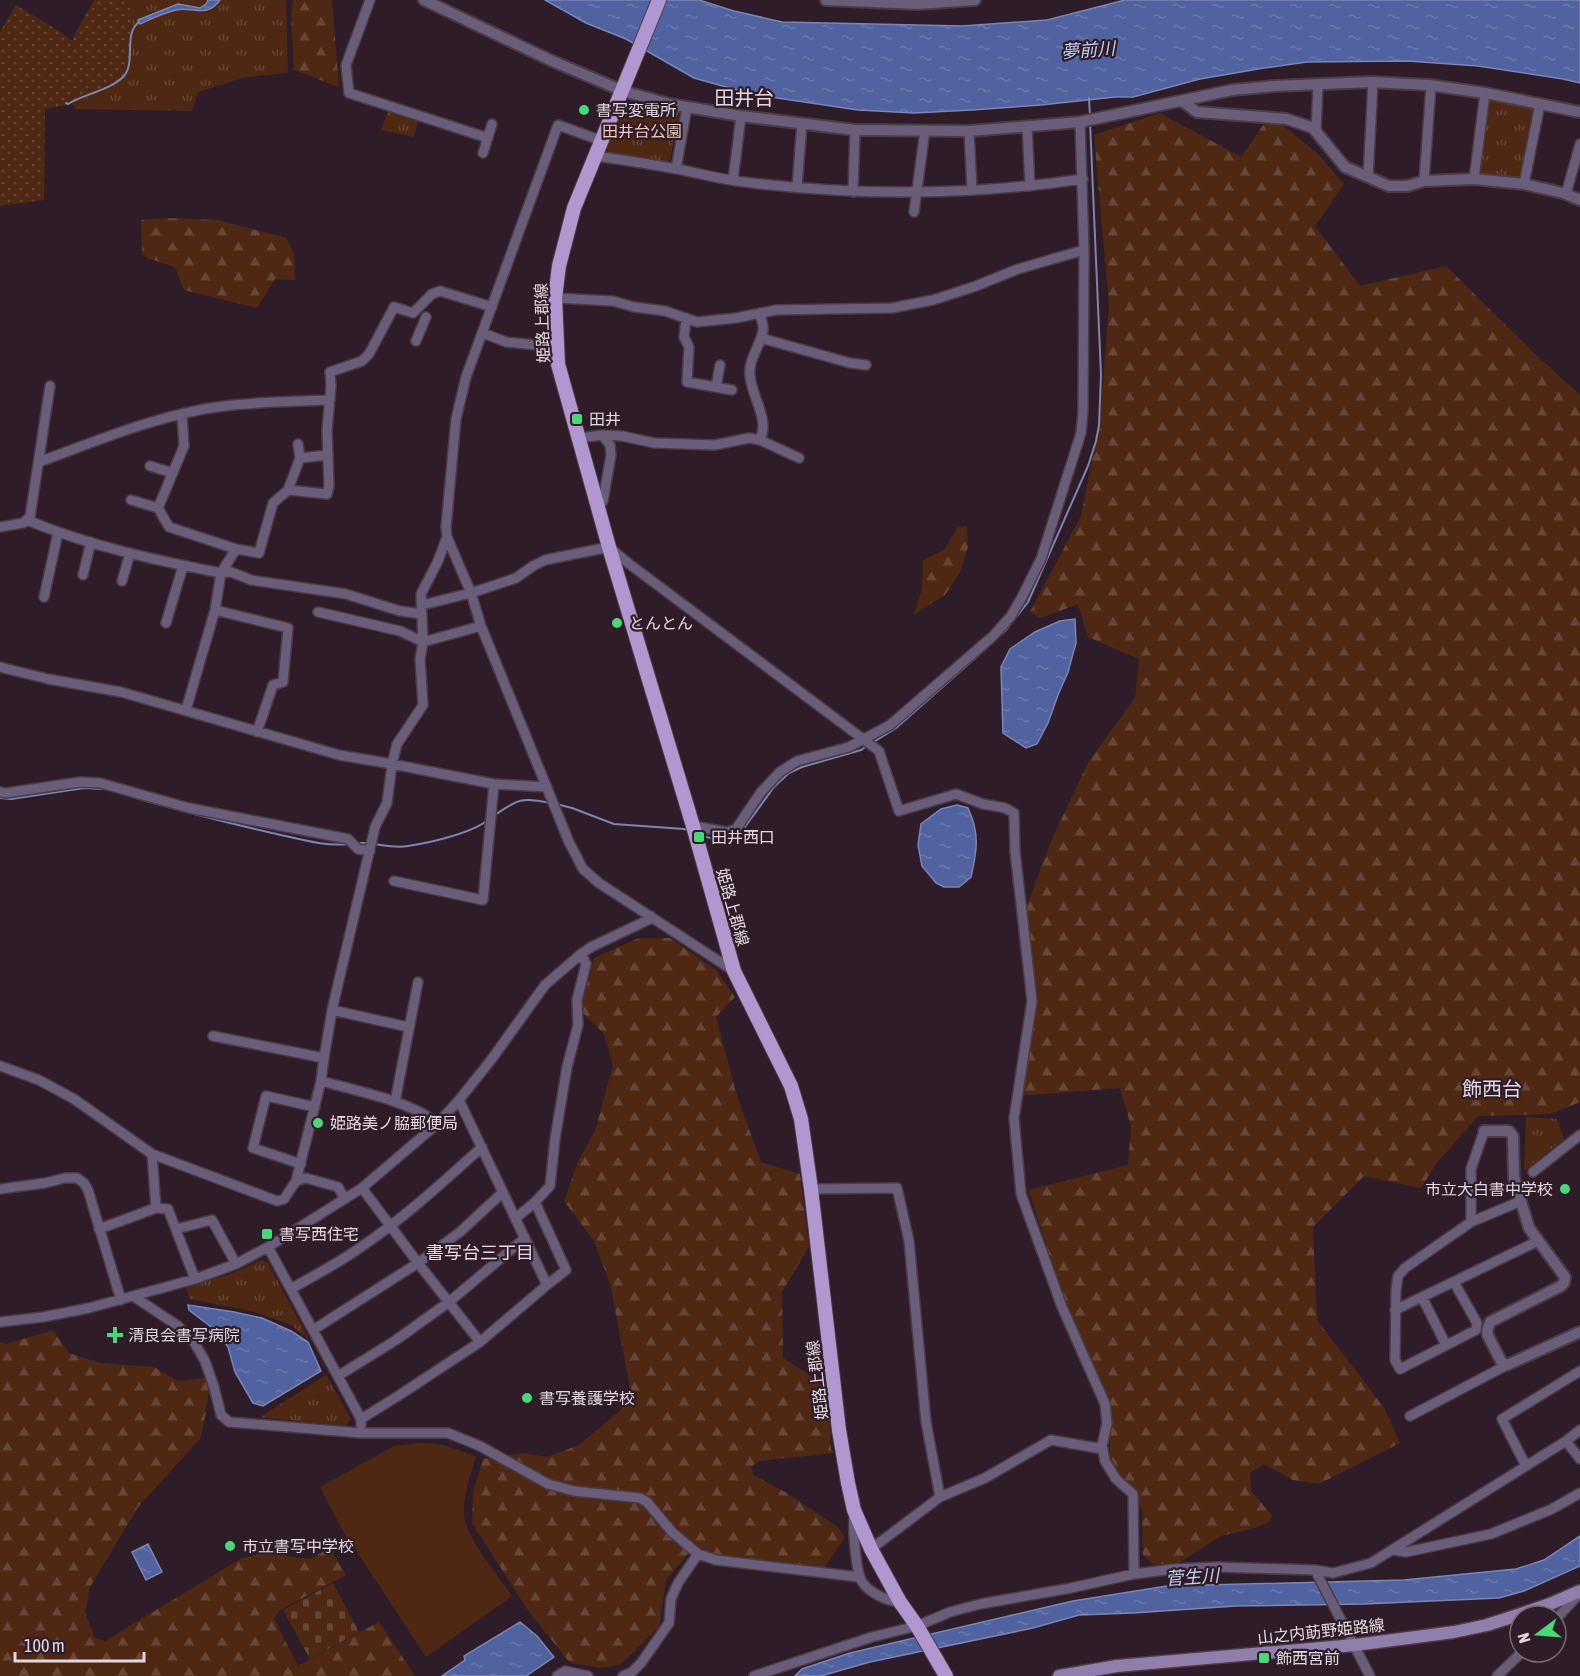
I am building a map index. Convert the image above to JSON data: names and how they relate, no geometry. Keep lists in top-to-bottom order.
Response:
{
  "streets": {
    "main road": ["姫路上郡線", "山之内莇野姫路線"]
  },
  "districts": ["田井台", "飾西台", "書写台三丁目"],
  "water": ["夢前川", "菅生川"],
  "parks": ["田井台公園"],
  "places": {
    "other": [
      "書写変電所",
      "とんとん",
      "姫路美ノ脇郵便局",
      "市立大白書中学校",
      "書写養護学校",
      "市立書写中学校"
    ],
    "transit": [
      "田井",
      "田井西口",
      "書写西住宅",
      "飾西宮前"
    ],
    "health": ["清良会書写病院"]
  },
  "scale_bar": "100 m",
  "north": "left"
}
